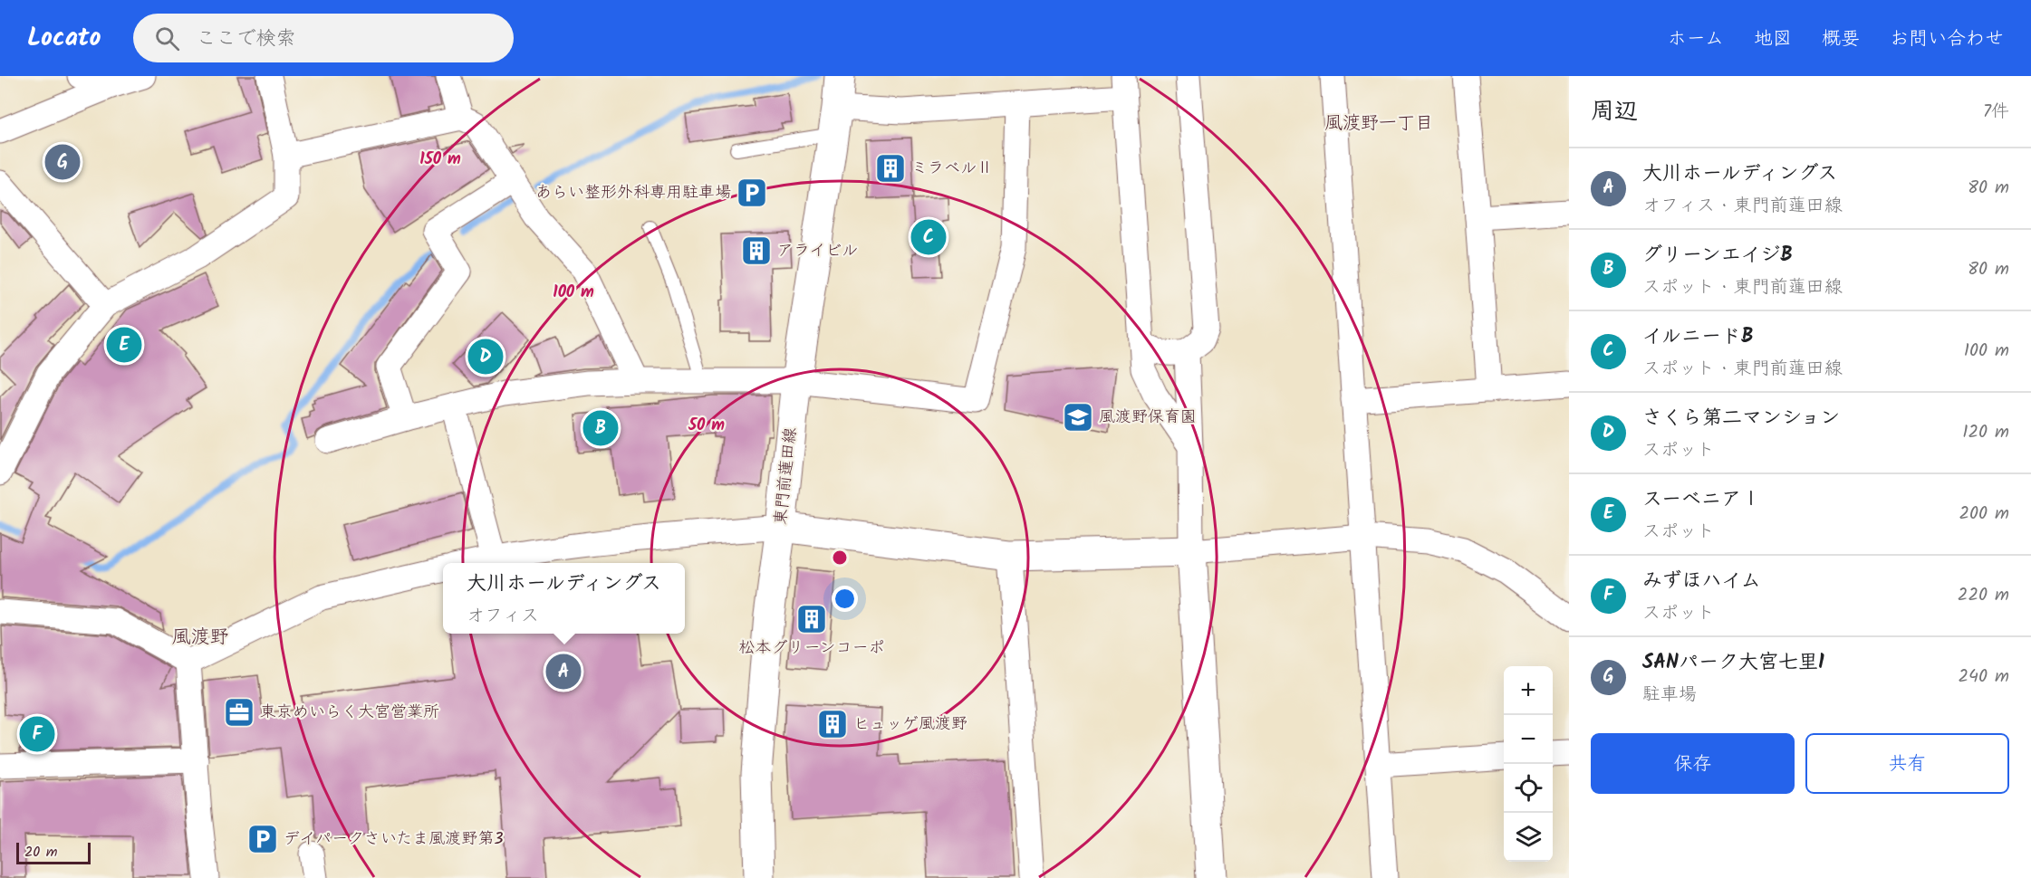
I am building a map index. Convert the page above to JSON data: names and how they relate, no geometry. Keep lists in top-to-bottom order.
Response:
{
  "streets": {
    "main road": ["東門前蓮田線"]
  },
  "districts": ["風渡野一丁目", "風渡野"],
  "places": {
    "building": [
      "ミラベルⅡ",
      "アライビル",
      "松本グリーンコーポ",
      "ヒュッゲ風渡野"
    ],
    "parking": ["あらい整形外科専用駐車場", "デイパークさいたま風渡野第3"],
    "school or university": ["風渡野保育園"],
    "office": ["東京めいらく大宮営業所"]
  },
  "scale_bar": "20 m",
  "page": {
    "header": "Locato",
    "search": "ここで検索",
    "nav": [
      "ホーム",
      "地図",
      "概要",
      "お問い合わせ"
    ],
    "heading": ["周辺", "7件"],
    "pins": [
      "G",
      "C",
      "E",
      "D",
      "B",
      "A",
      "F"
    ],
    "list": [
      {
        "mark": "A",
        "name": "大川ホールディングス",
        "note": "オフィス · 東門前蓮田線",
        "value": "80 m"
      },
      {
        "mark": "B",
        "name": "グリーンエイジB",
        "note": "スポット · 東門前蓮田線",
        "value": "80 m"
      },
      {
        "mark": "C",
        "name": "イルニードB",
        "note": "スポット · 東門前蓮田線",
        "value": "100 m"
      },
      {
        "mark": "D",
        "name": "さくら第二マンション",
        "note": "スポット",
        "value": "120 m"
      },
      {
        "mark": "E",
        "name": "スーベニアⅠ",
        "note": "スポット",
        "value": "200 m"
      },
      {
        "mark": "F",
        "name": "みずほハイム",
        "note": "スポット",
        "value": "220 m"
      },
      {
        "mark": "G",
        "name": "SANパーク大宮七里1",
        "note": "駐車場",
        "value": "240 m"
      }
    ],
    "popup": ["大川ホールディングス", "オフィス"],
    "map_buttons": ["+", "−"],
    "buttons": ["保存", "共有"],
    "scale": "20 m"
  },
  "rings": ["150 m", "100 m", "50 m"]
}
